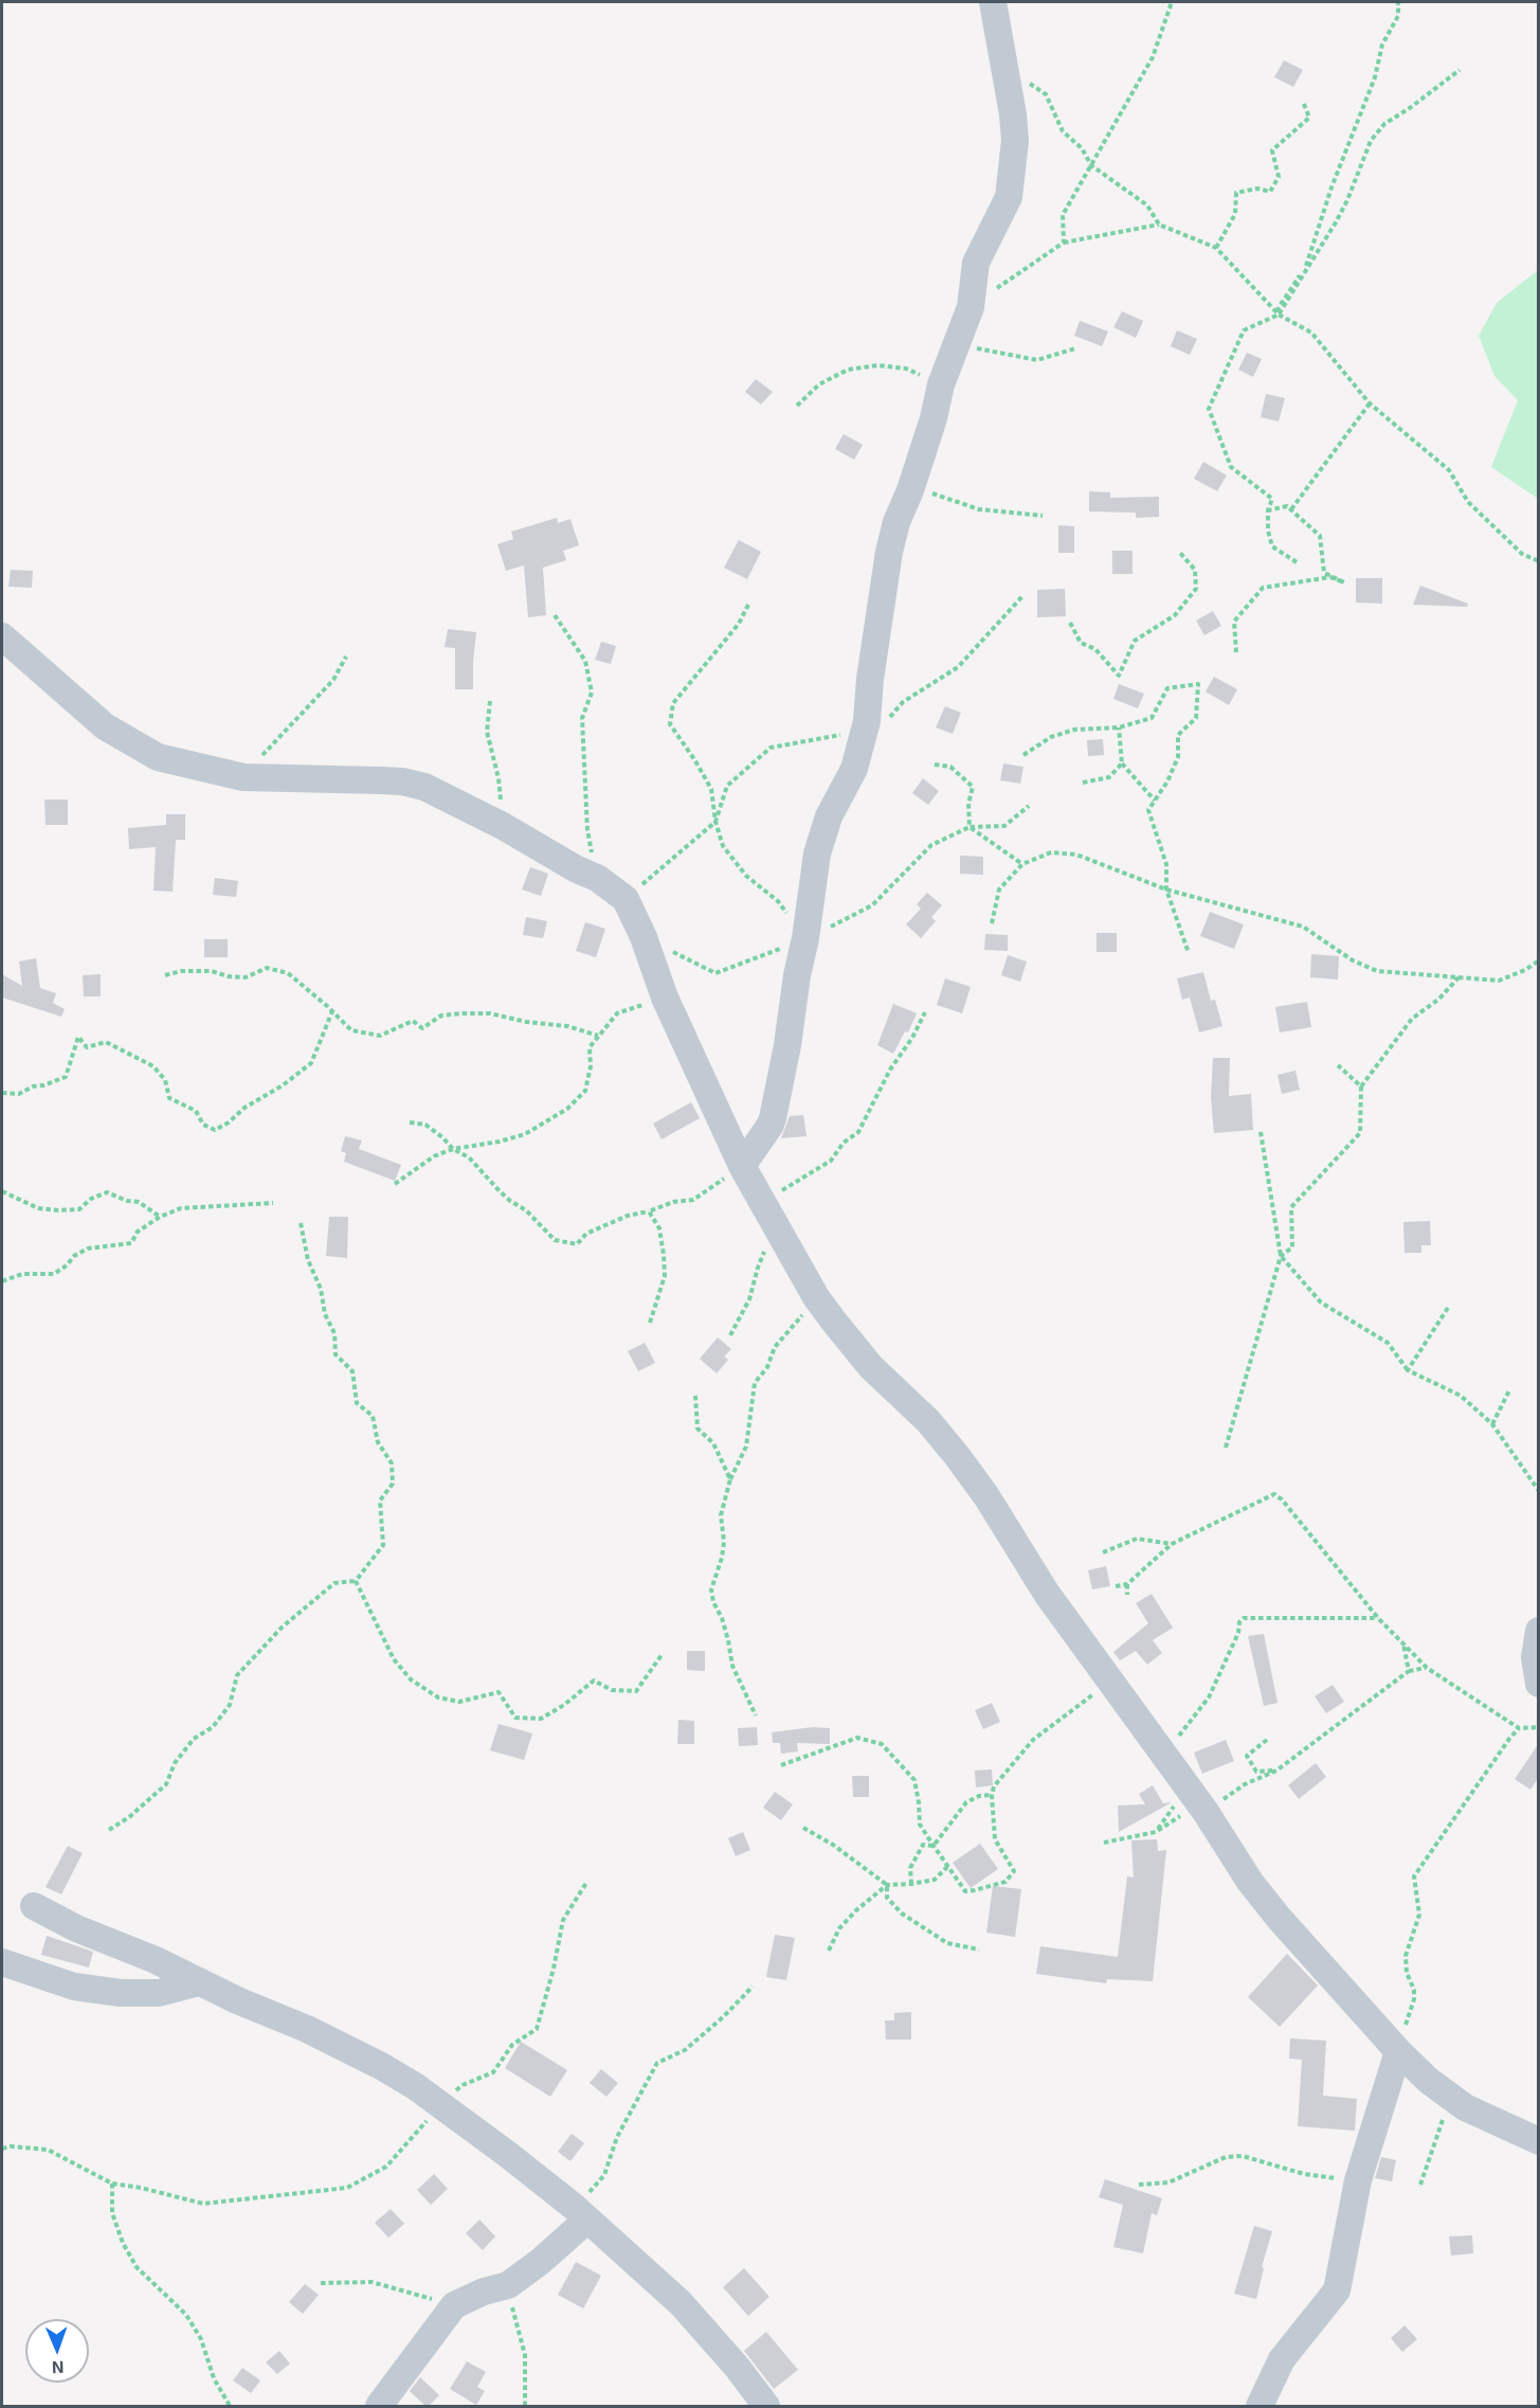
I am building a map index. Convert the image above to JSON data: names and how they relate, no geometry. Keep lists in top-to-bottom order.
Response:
{
  "north": "bottom"
}
